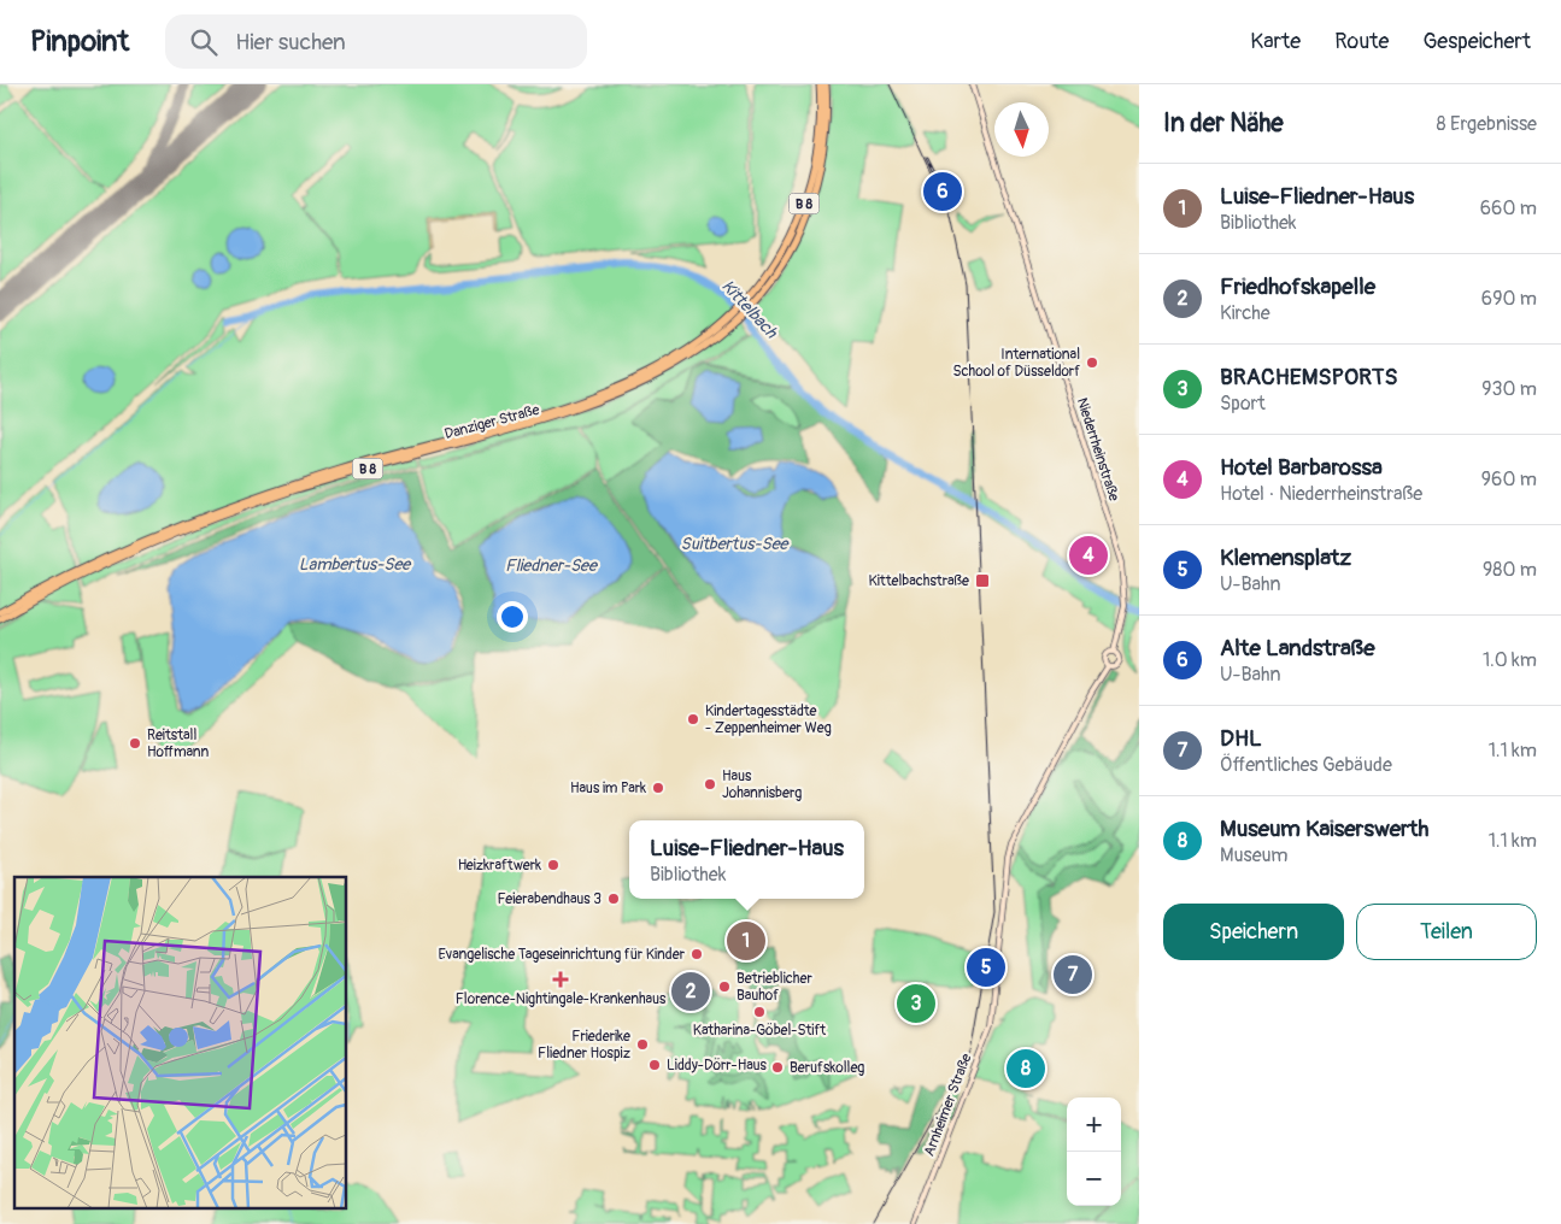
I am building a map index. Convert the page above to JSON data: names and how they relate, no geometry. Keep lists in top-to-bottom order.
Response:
{
  "streets": {
    "highway": ["B 8", "Danziger Straße"],
    "main road": ["Niederrheinstraße", "Arnheimer Straße"]
  },
  "crossings": [
    ["Niederrheinstraße", "Arnheimer Straße"]
  ],
  "water": [
    "Kittelbach",
    "Suitbertus-See",
    "Lambertus-See",
    "Fliedner-See"
  ],
  "places": {
    "other": [
      "International School of Düsseldorf",
      "Kindertagesstädte - Zeppenheimer Weg",
      "Reitstall Hoffmann",
      "Haus Johannisberg",
      "Haus im Park",
      "Heizkraftwerk",
      "Feierabendhaus 3",
      "Evangelische Tageseinrichtung für Kinder",
      "Betrieblicher Bauhof",
      "Katharina-Göbel-Stift",
      "Friederike Fliedner Hospiz",
      "Liddy-Dörr-Haus",
      "Berufskolleg"
    ],
    "transit": ["Kittelbachstraße"],
    "health": ["Florence-Nightingale-Krankenhaus"]
  },
  "north": "bottom",
  "page": {
    "header": "Pinpoint",
    "search": "Hier suchen",
    "nav": ["Karte", "Route", "Gespeichert"],
    "heading": ["In der Nähe", "8 Ergebnisse"],
    "list": [
      {
        "mark": "1",
        "name": "Luise-Fliedner-Haus",
        "note": "Bibliothek",
        "value": "660 m"
      },
      {
        "mark": "2",
        "name": "Friedhofskapelle",
        "note": "Kirche",
        "value": "690 m"
      },
      {
        "mark": "3",
        "name": "BRACHEMSPORTS",
        "note": "Sport",
        "value": "930 m"
      },
      {
        "mark": "4",
        "name": "Hotel Barbarossa",
        "note": "Hotel · Niederrheinstraße",
        "value": "960 m"
      },
      {
        "mark": "5",
        "name": "Klemensplatz",
        "note": "U-Bahn",
        "value": "980 m"
      },
      {
        "mark": "6",
        "name": "Alte Landstraße",
        "note": "U-Bahn",
        "value": "1.0 km"
      },
      {
        "mark": "7",
        "name": "DHL",
        "note": "Öffentliches Gebäude",
        "value": "1.1 km"
      },
      {
        "mark": "8",
        "name": "Museum Kaiserswerth",
        "note": "Museum",
        "value": "1.1 km"
      }
    ],
    "pins": [
      "6",
      "4",
      "1",
      "5",
      "7",
      "2",
      "3",
      "8"
    ],
    "popup": ["Luise-Fliedner-Haus", "Bibliothek"],
    "buttons": ["Speichern", "Teilen"],
    "map_buttons": ["+", "−"]
  }
}
